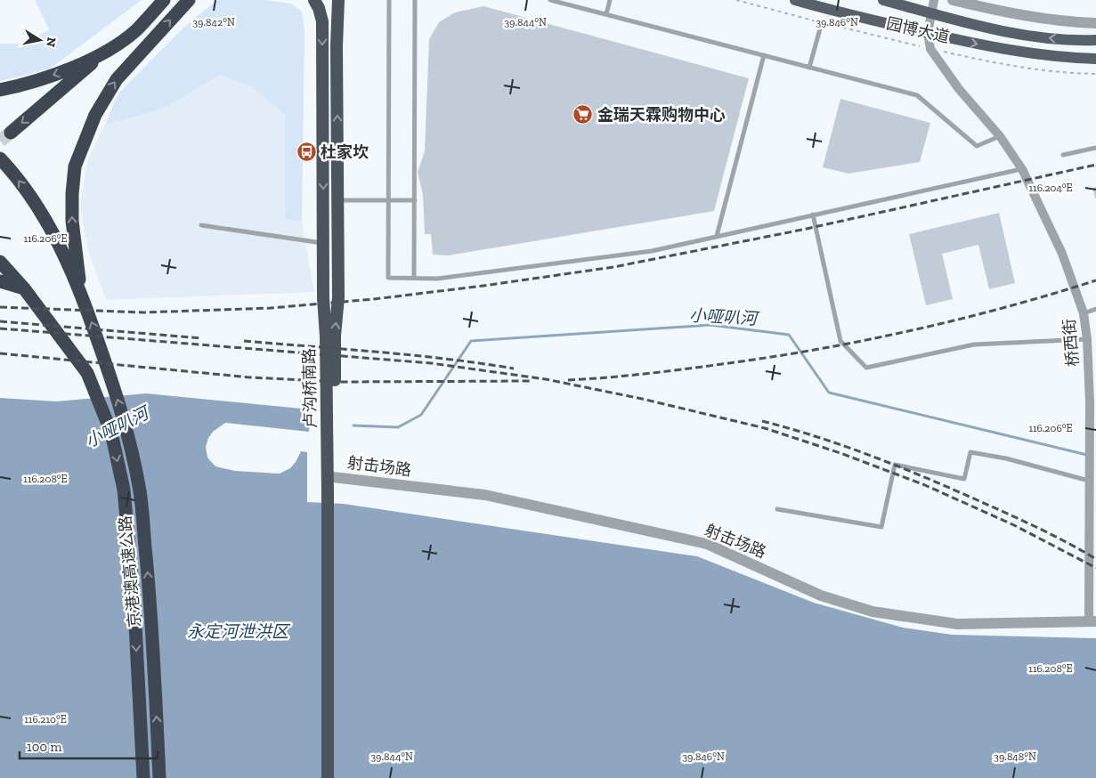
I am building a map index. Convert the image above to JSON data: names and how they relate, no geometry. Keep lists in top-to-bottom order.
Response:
{
  "streets": {
    "highway": ["卢沟桥南路", "京港澳高速公路"],
    "main road": ["园博大道"],
    "street": ["桥西街", "射击场路"]
  },
  "crossings": [
    ["园博大道", "桥西街"],
    ["桥西街", "射击场路"],
    ["卢沟桥南路", "射击场路"]
  ],
  "water": ["小哑叭河", "永定河泄洪区"],
  "places": {
    "supermarket": ["金瑞天霖购物中心"],
    "bus stop": ["杜家坎"]
  },
  "scale_bar": "100 m",
  "north": "right",
  "coordinates": [
    "39.842°N",
    "39.844°N",
    "39.846°N",
    "116.204°E",
    "116.206°E",
    "116.208°E",
    "116.210°E",
    "39.848°N"
  ]
}
